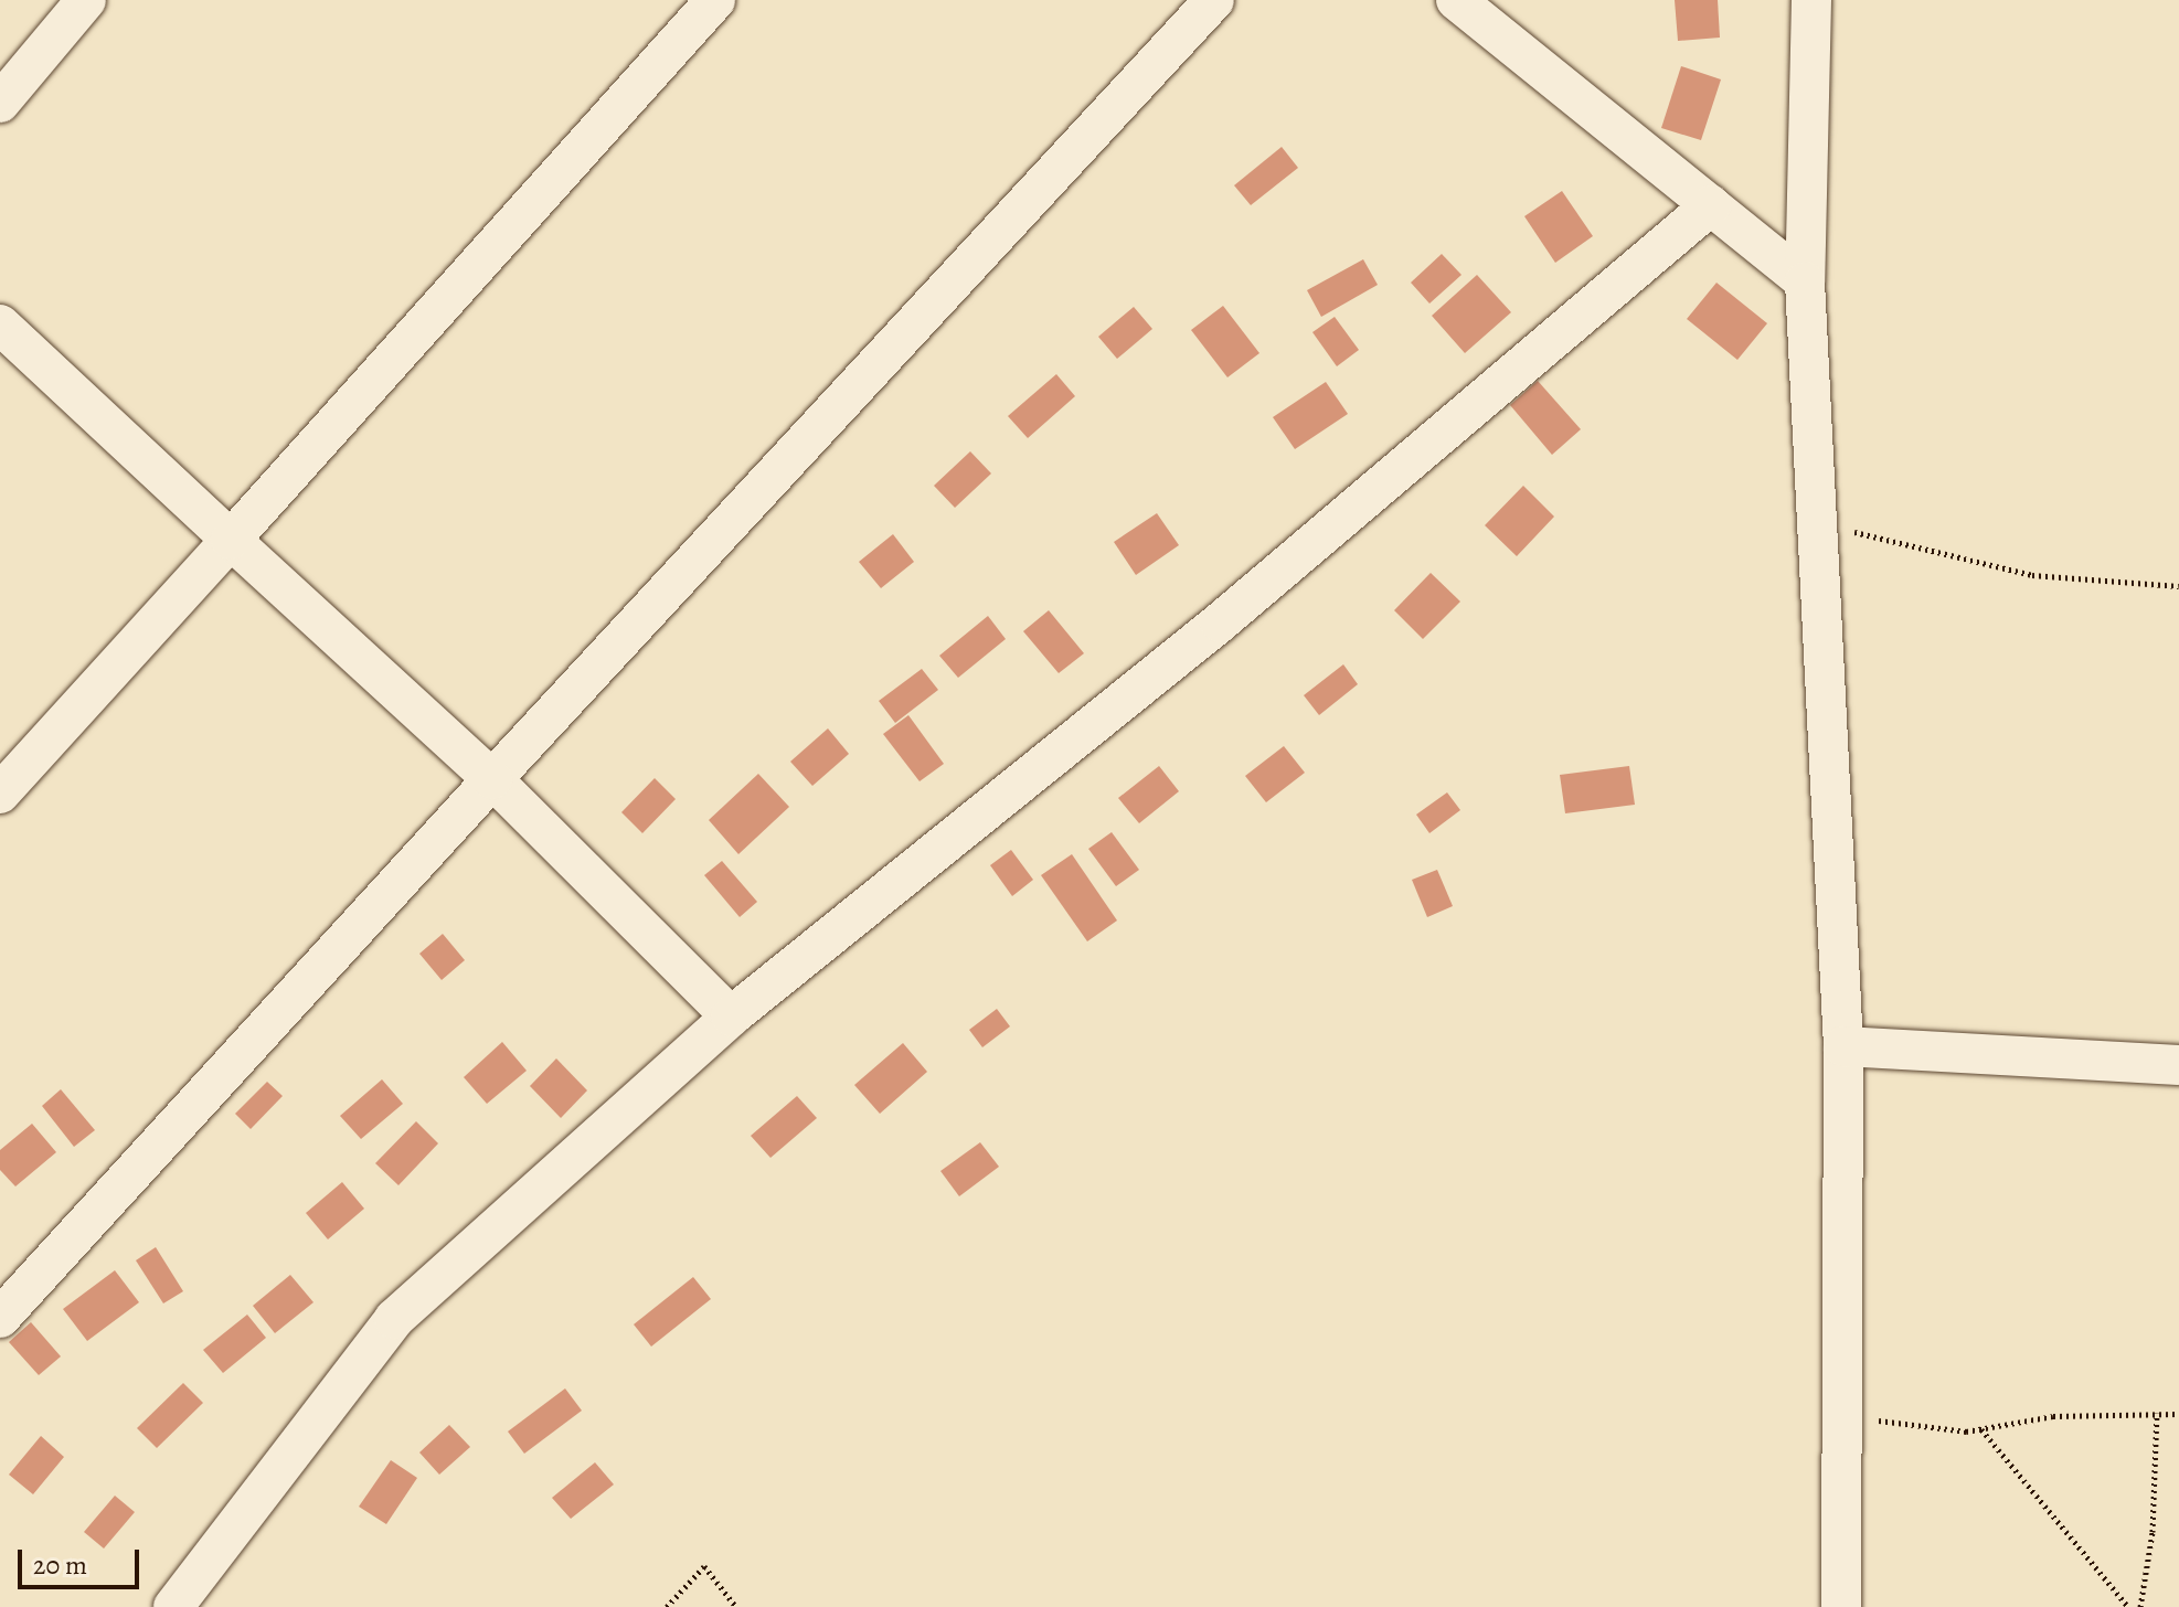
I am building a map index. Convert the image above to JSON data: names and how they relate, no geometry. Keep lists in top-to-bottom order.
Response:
{
  "scale_bar": "20 m"
}
